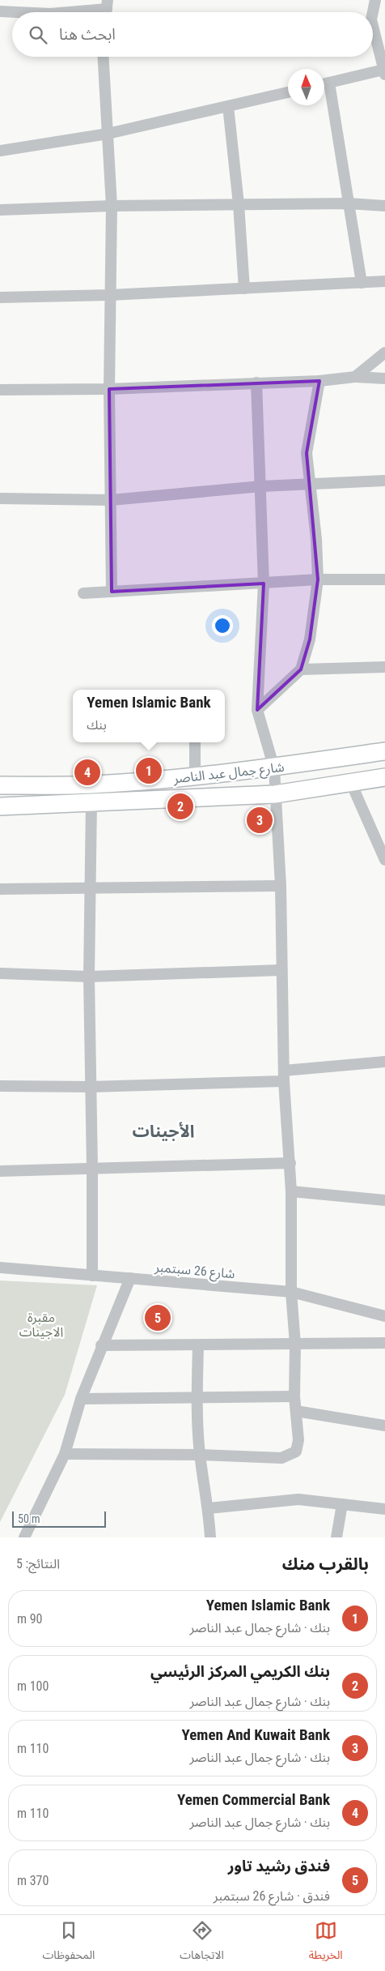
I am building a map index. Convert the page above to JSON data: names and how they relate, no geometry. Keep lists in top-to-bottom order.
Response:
{
  "streets": {
    "main road": ["شارع جمال عبد الناصر"],
    "street": ["شارع 26 سبتمبر"]
  },
  "districts": ["الأجينات"],
  "parks": ["مقبرة الاجينات"],
  "scale_bar": "50 m",
  "north": "top",
  "page": {
    "search": "ابحث هنا",
    "popup": ["Yemen Islamic Bank", "بنك"],
    "pins": [
      "1",
      "4",
      "2",
      "3",
      "5"
    ],
    "scale": "50 m",
    "heading": ["بالقرب منك", "النتائج: 5"],
    "list": [
      {
        "mark": "1",
        "name": "Yemen Islamic Bank",
        "note": "بنك · شارع جمال عبد الناصر",
        "value": "90 m"
      },
      {
        "mark": "2",
        "name": "بنك الكريمي المركز الرئيسي",
        "note": "بنك · شارع جمال عبد الناصر",
        "value": "100 m"
      },
      {
        "mark": "3",
        "name": "Yemen And Kuwait Bank",
        "note": "بنك · شارع جمال عبد الناصر",
        "value": "110 m"
      },
      {
        "mark": "4",
        "name": "Yemen Commercial Bank",
        "note": "بنك · شارع جمال عبد الناصر",
        "value": "110 m"
      },
      {
        "mark": "5",
        "name": "فندق رشيد تاور",
        "note": "فندق · شارع 26 سبتمبر",
        "value": "370 m"
      }
    ],
    "nav": ["الخريطة", "الاتجاهات", "المحفوظات"]
  }
}
